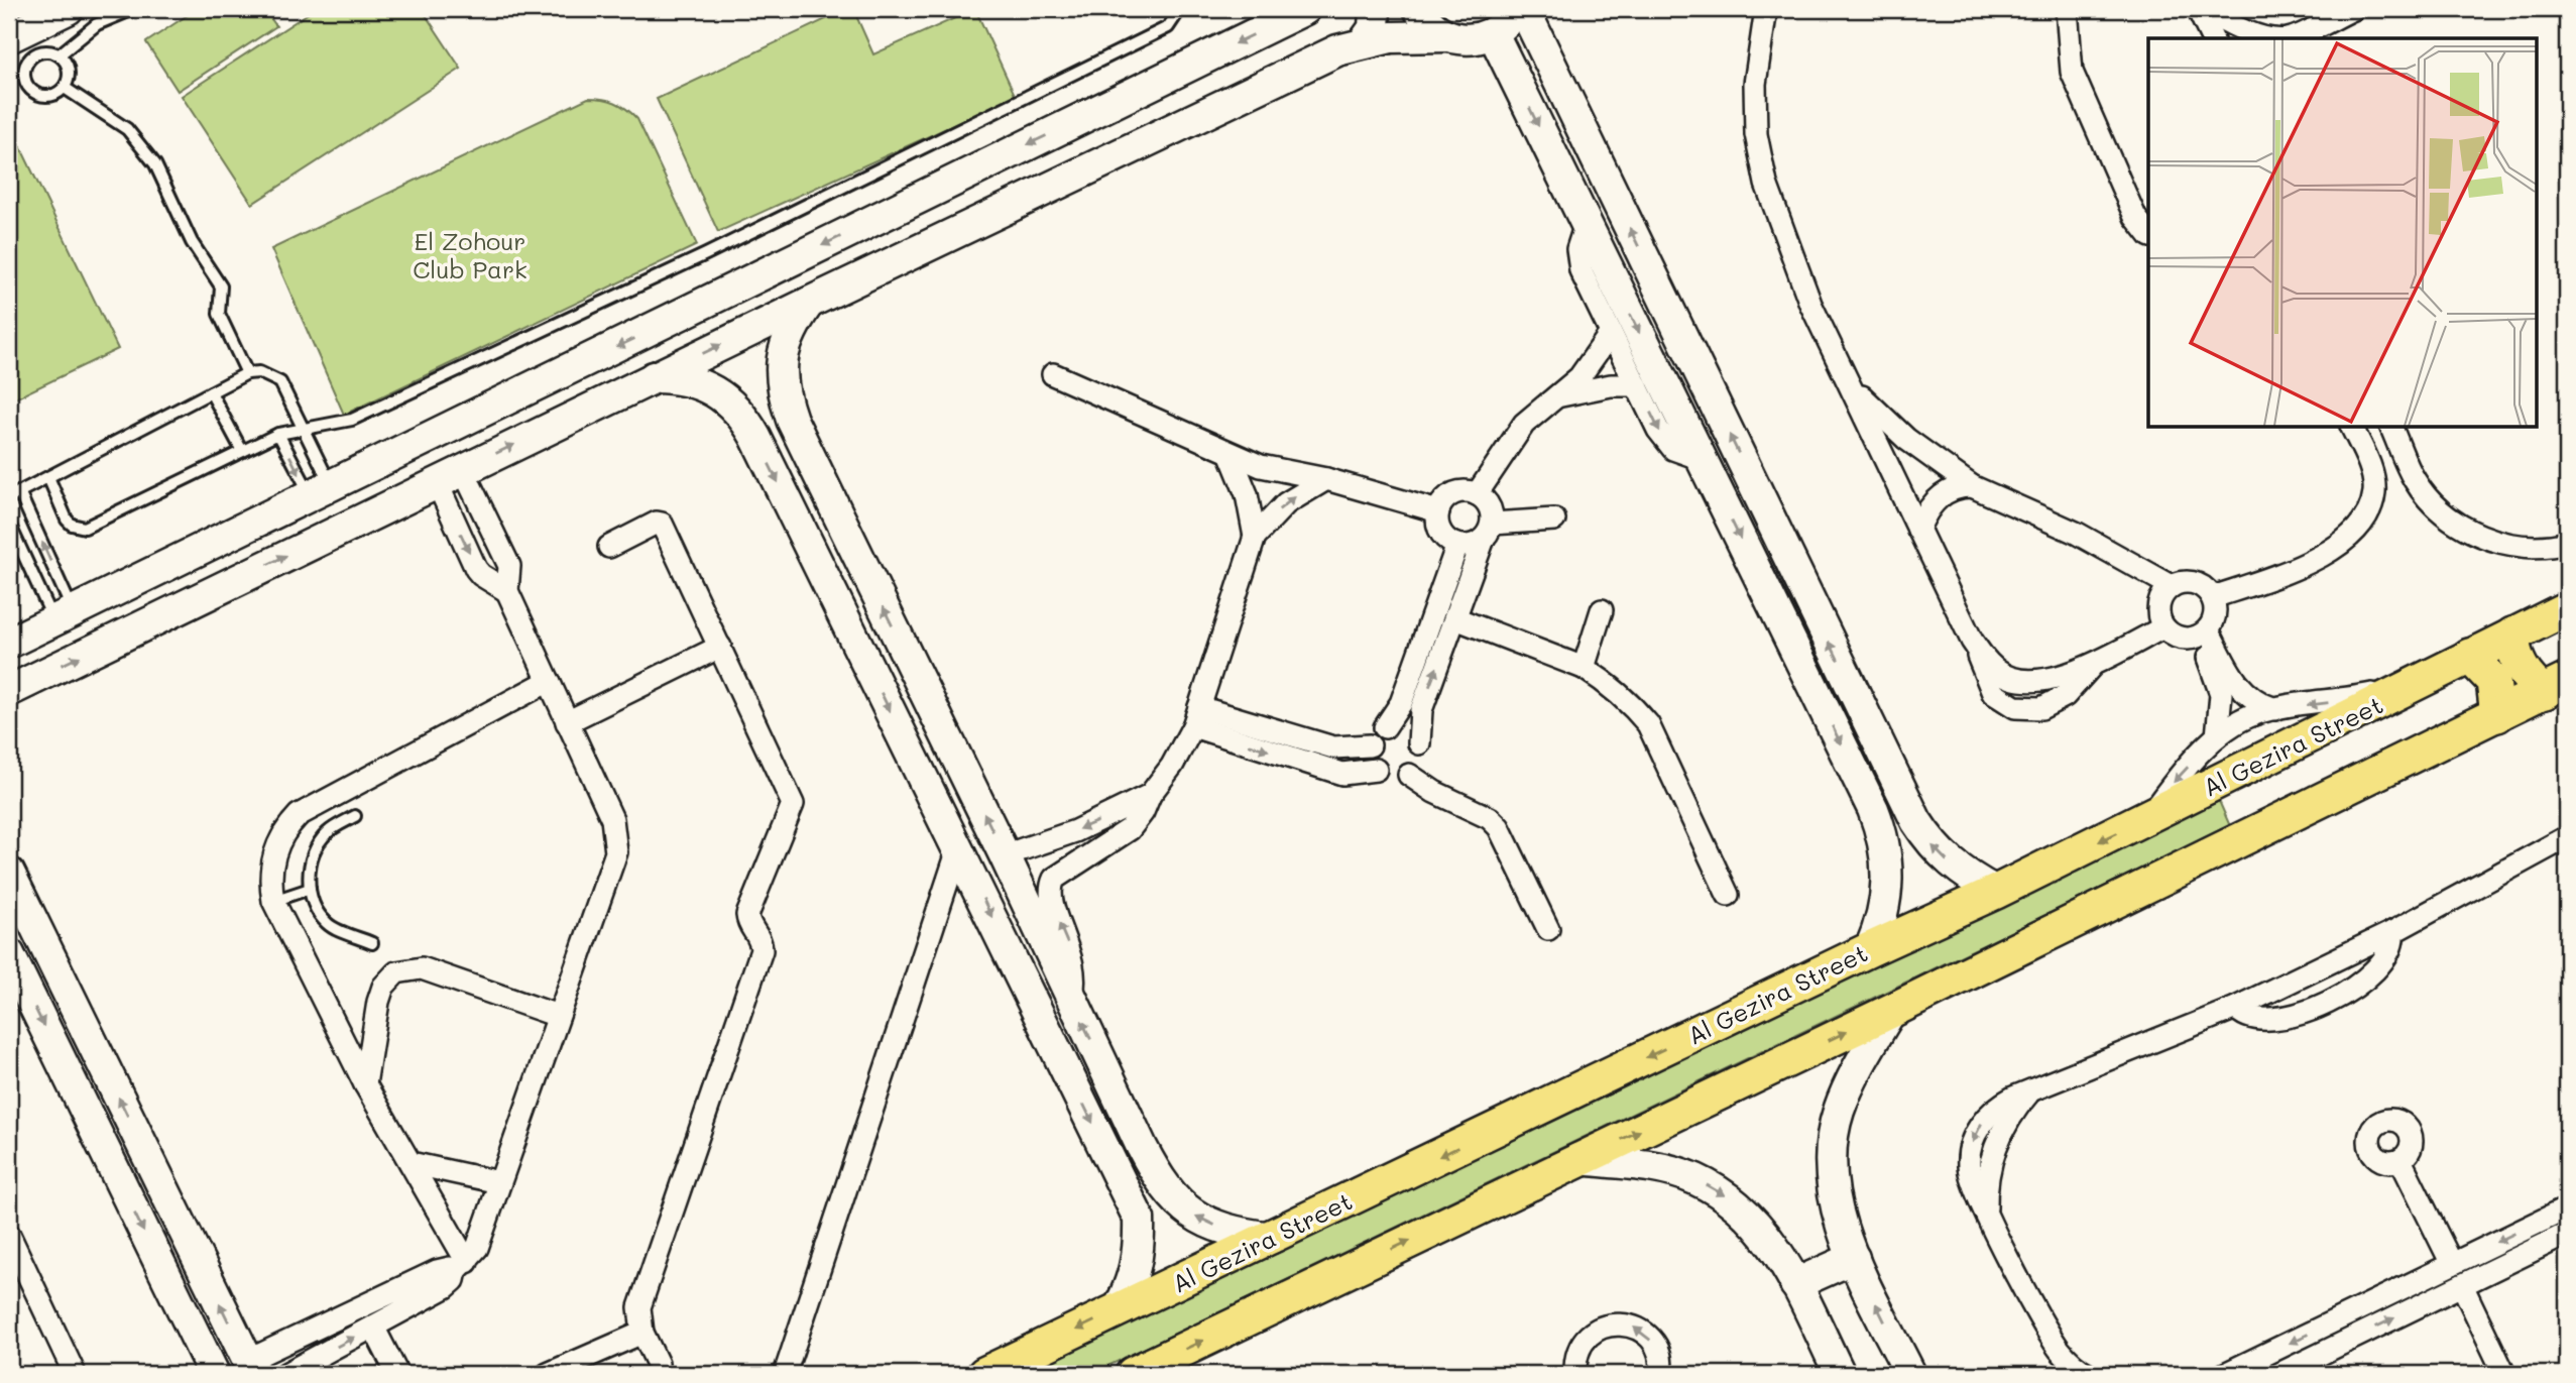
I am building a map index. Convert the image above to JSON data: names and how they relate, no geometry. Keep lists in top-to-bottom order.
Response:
{
  "streets": {
    "main road": ["Al Gezira Street"]
  },
  "parks": ["El Zohour Club Park"]
}
